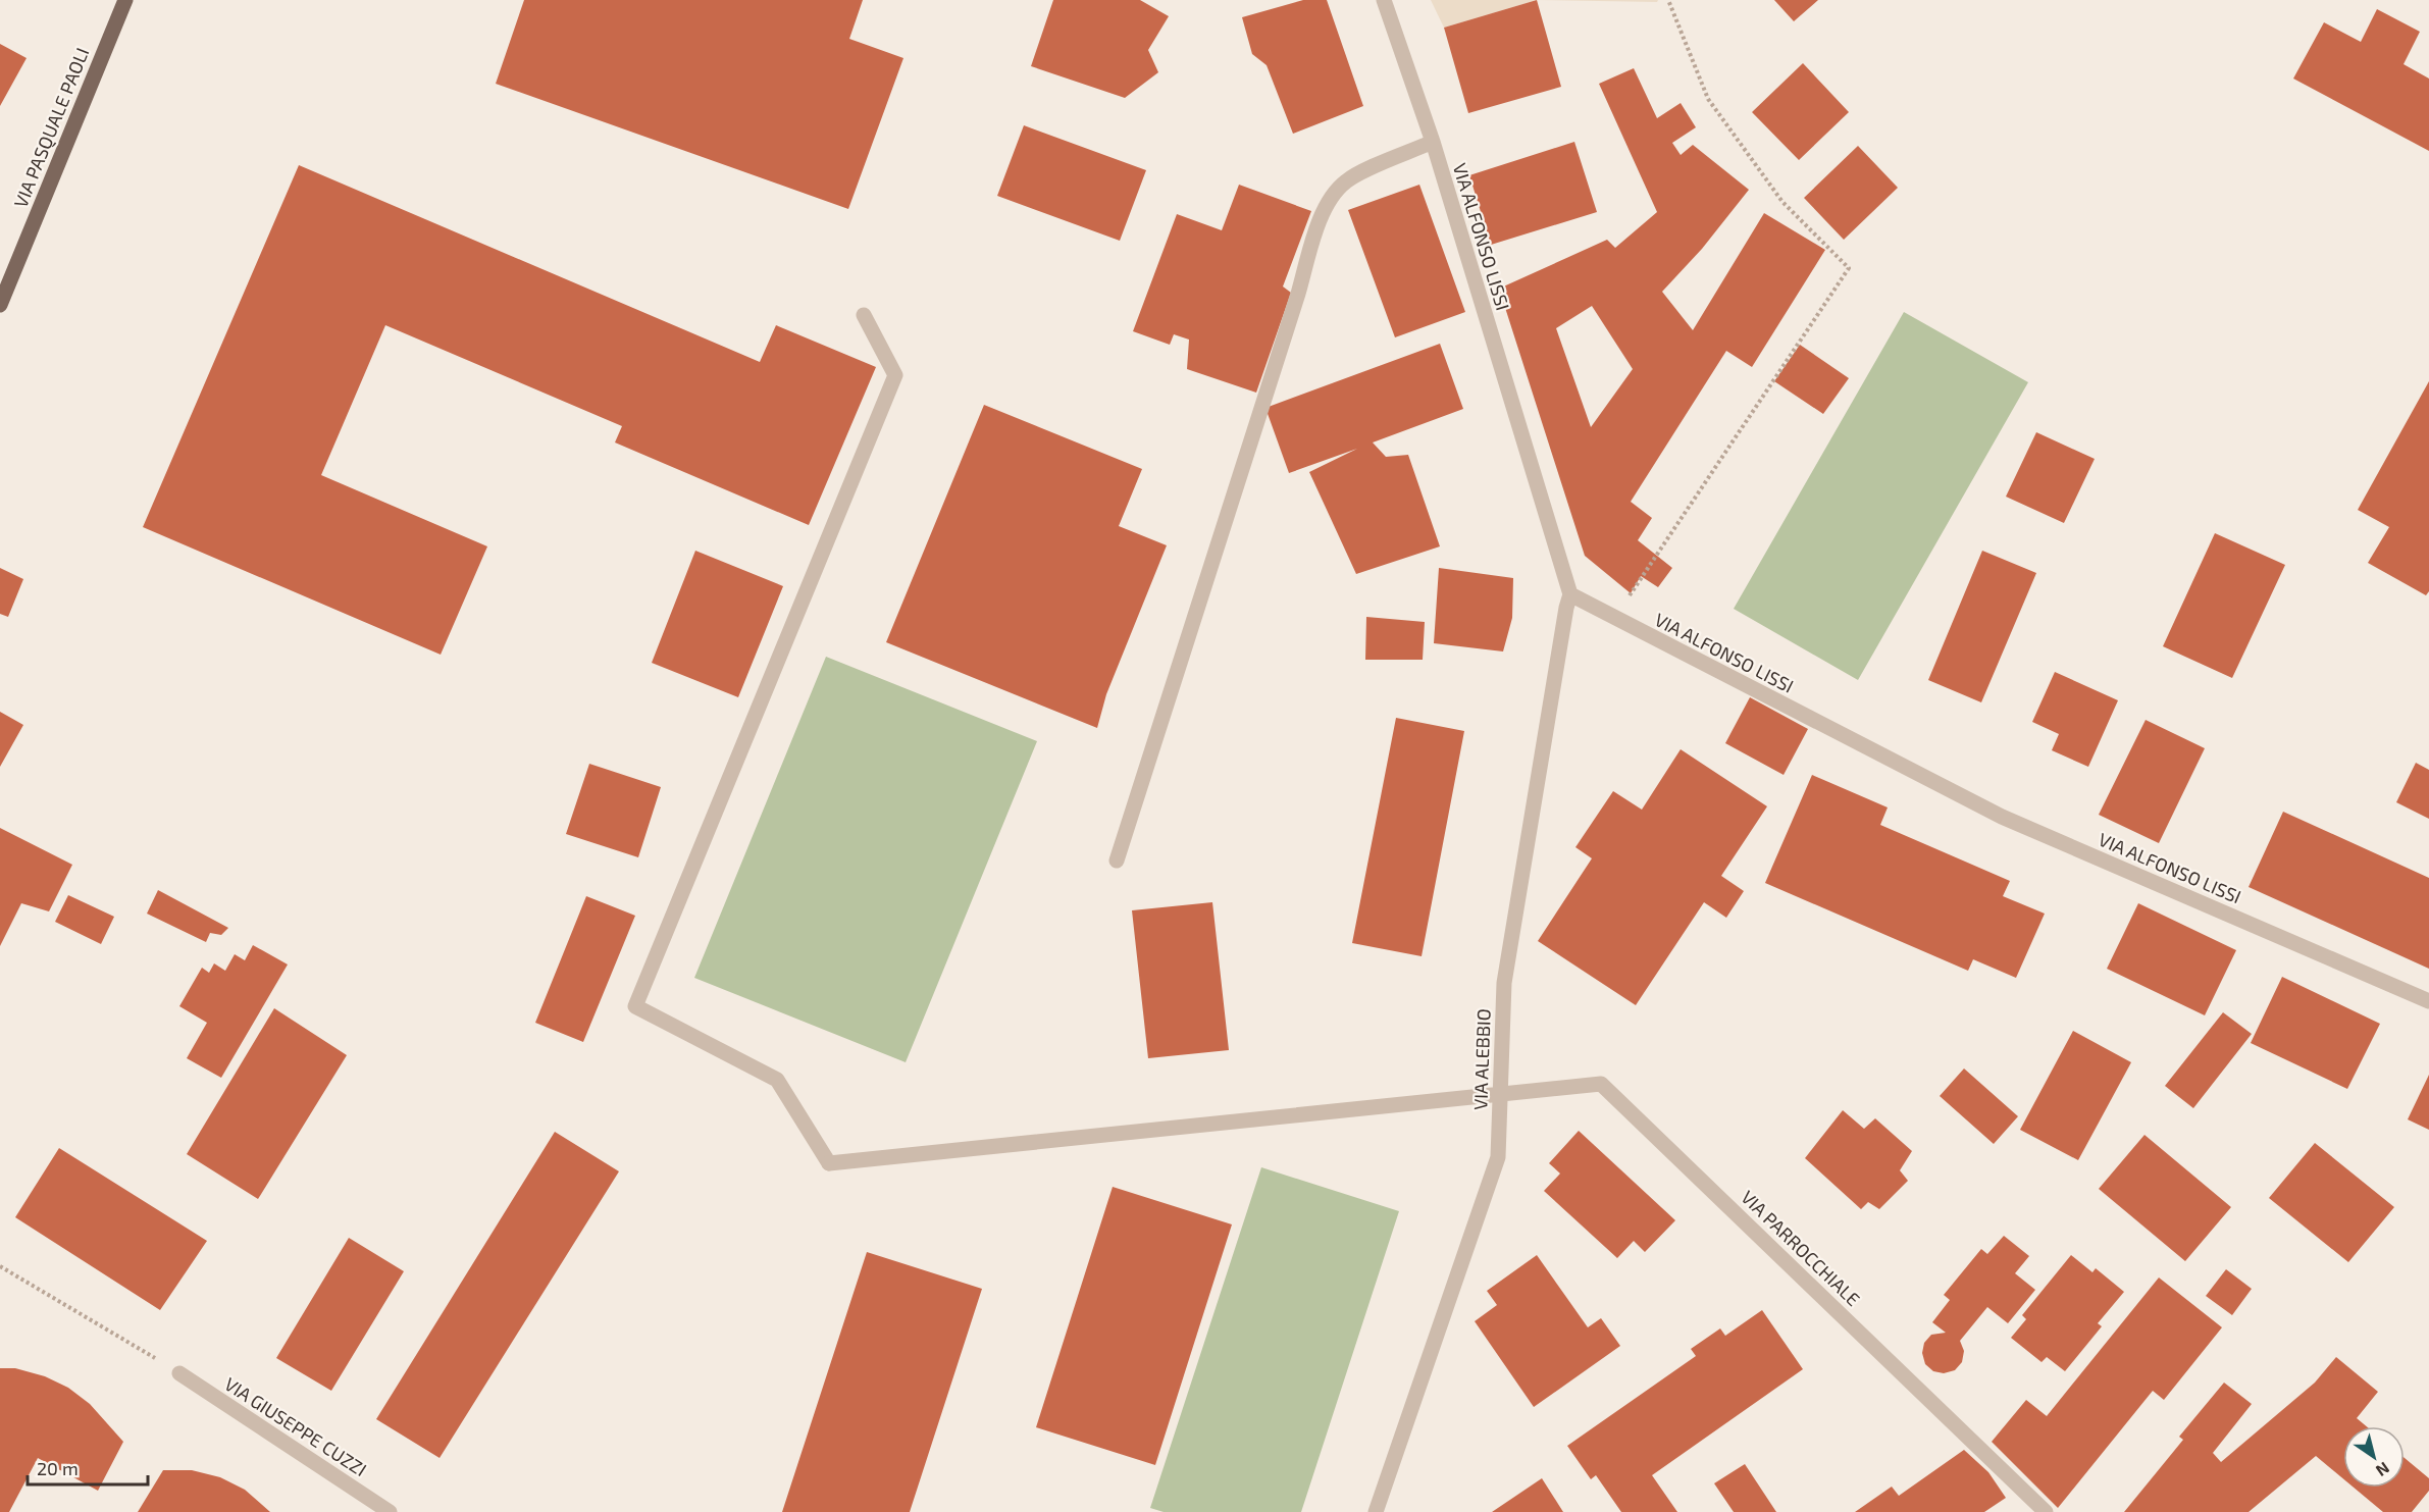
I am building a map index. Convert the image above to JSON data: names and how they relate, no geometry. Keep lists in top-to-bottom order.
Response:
{
  "streets": {
    "main road": ["VIA PASQUALE PAOLI"],
    "street": [
      "VIA ALFONSO LISSI",
      "VIA ALEBBIO",
      "VIA PARROCCHIALE",
      "VIA GIUSEPPE CUZZI"
    ]
  },
  "crossings": [
    ["VIA ALFONSO LISSI", "VIA ALEBBIO"],
    ["VIA ALEBBIO", "VIA PARROCCHIALE"]
  ],
  "scale_bar": "20 m",
  "north": "bottom right"
}
